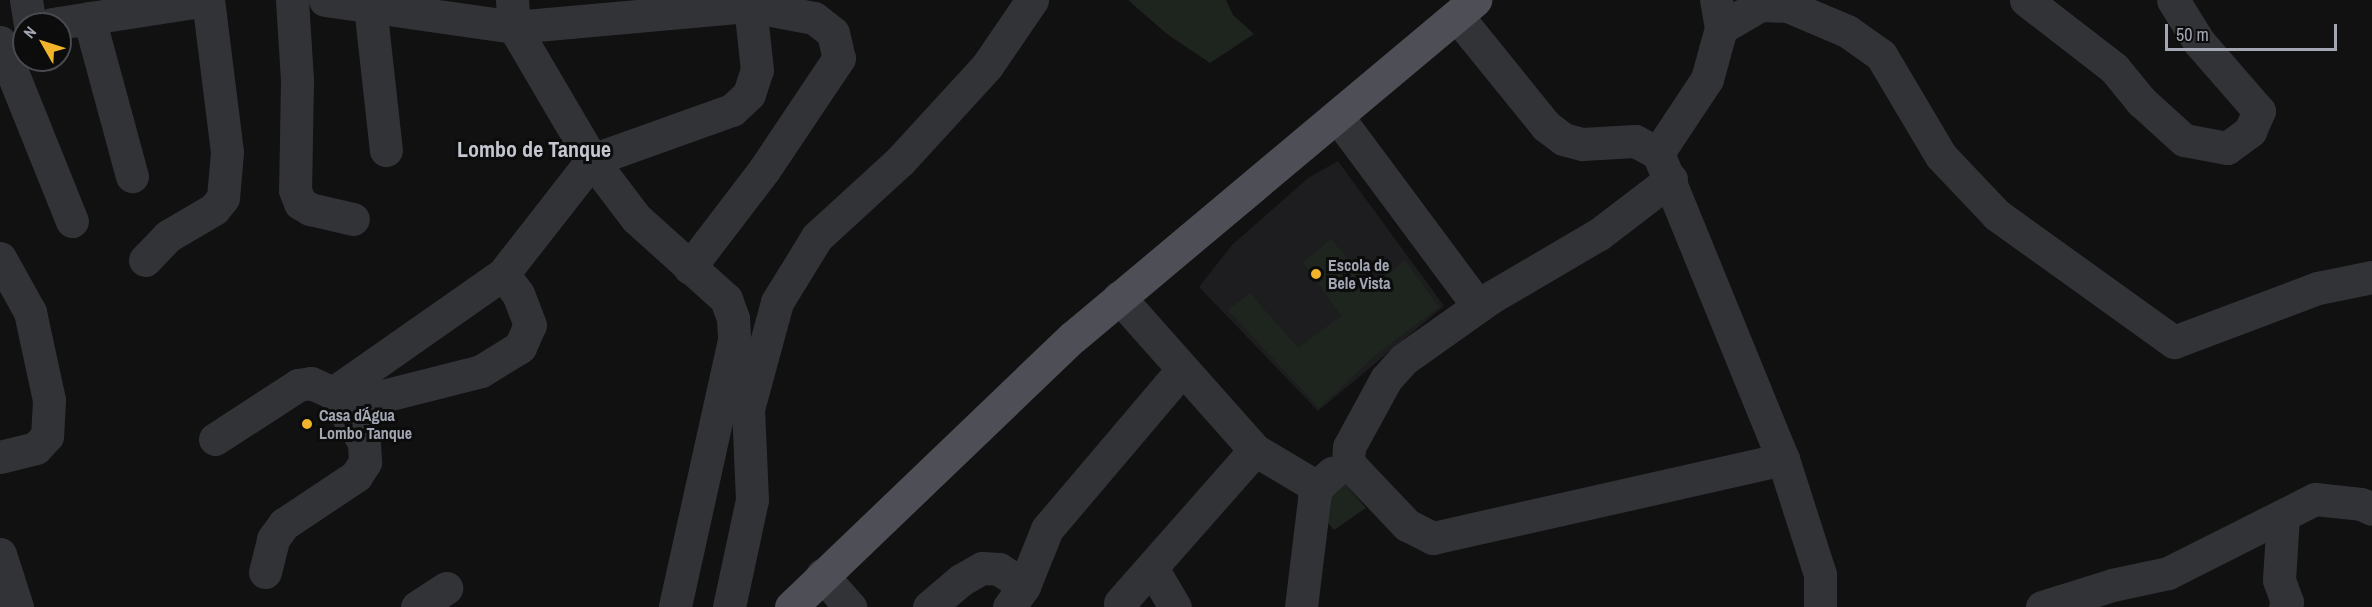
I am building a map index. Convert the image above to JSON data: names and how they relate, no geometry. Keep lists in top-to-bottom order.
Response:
{
  "districts": ["Lombo de Tanque"],
  "places": ["Escola de Bele Vista", "Casa d´Água Lombo Tanque"],
  "scale_bar": "50 m",
  "north": "top left"
}
